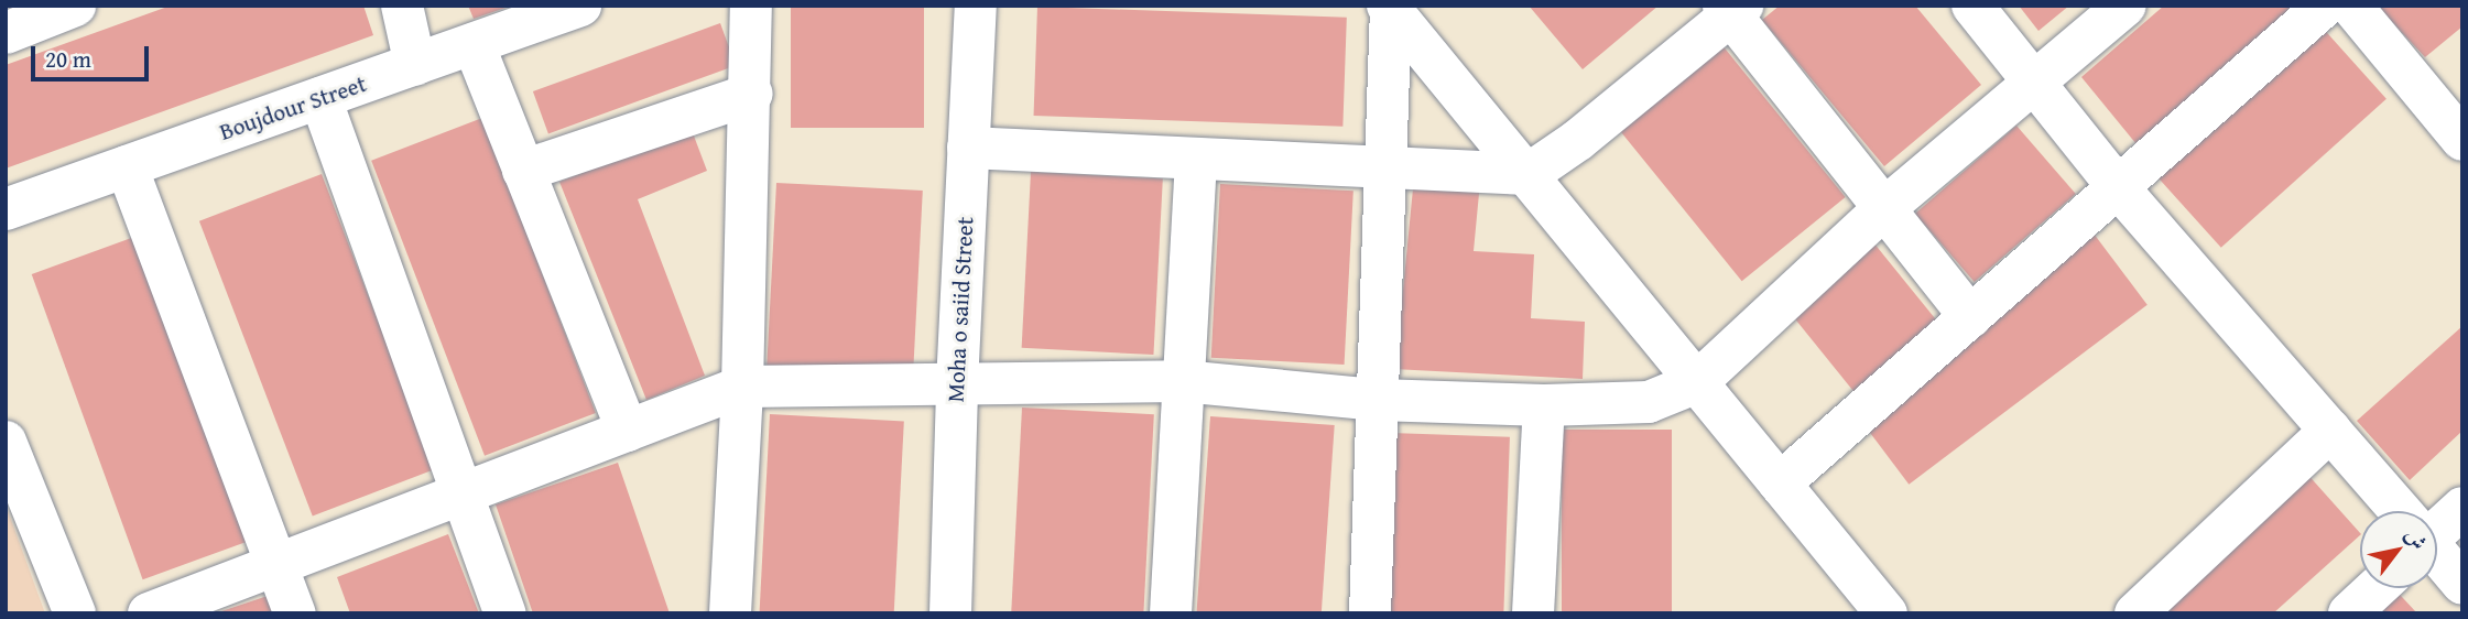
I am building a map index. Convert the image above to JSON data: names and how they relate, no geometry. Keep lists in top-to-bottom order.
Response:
{
  "streets": {
    "street": ["Boujdour Street", "Moha o saiid Street"]
  },
  "scale_bar": "20 m",
  "north": "top right"
}
